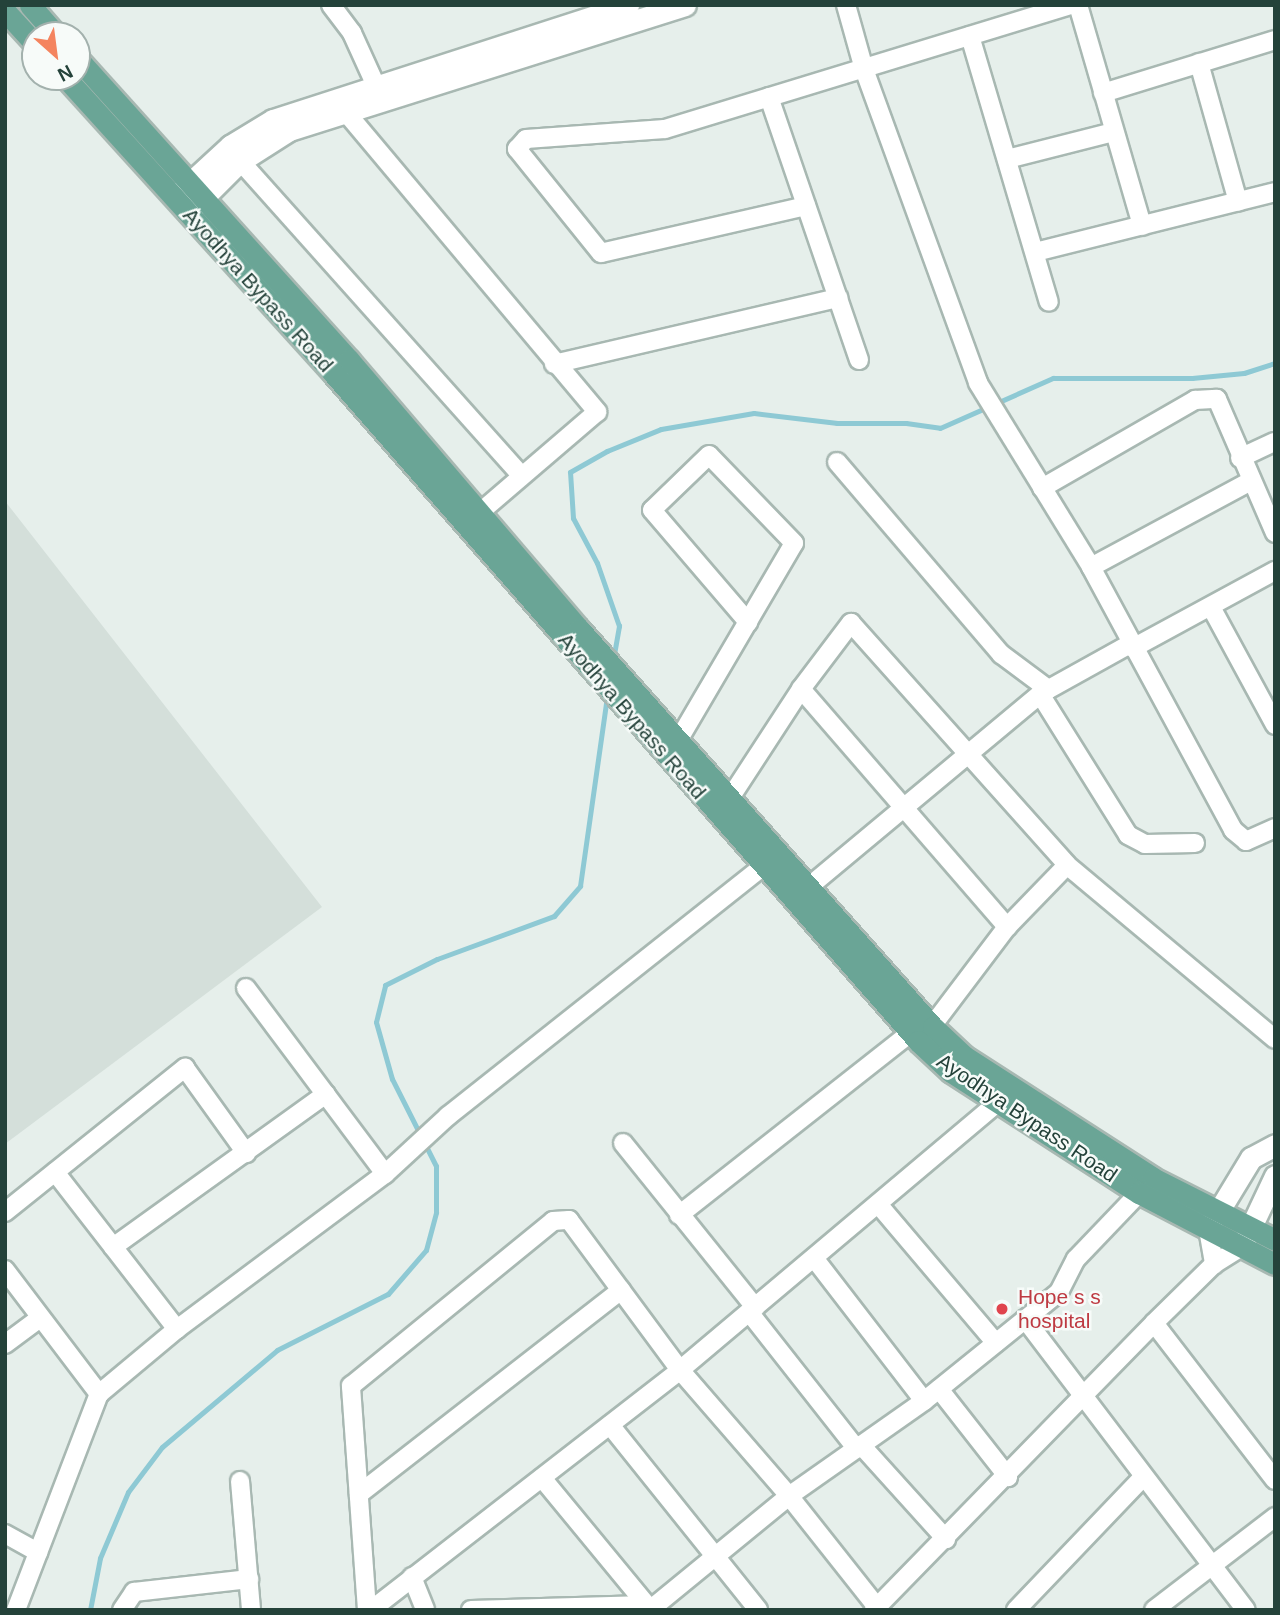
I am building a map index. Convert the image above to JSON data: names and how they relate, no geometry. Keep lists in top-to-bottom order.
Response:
{
  "streets": {
    "main road": ["Ayodhya Bypass Road"]
  },
  "places": ["Hope s s hospital"],
  "north": "bottom right"
}
